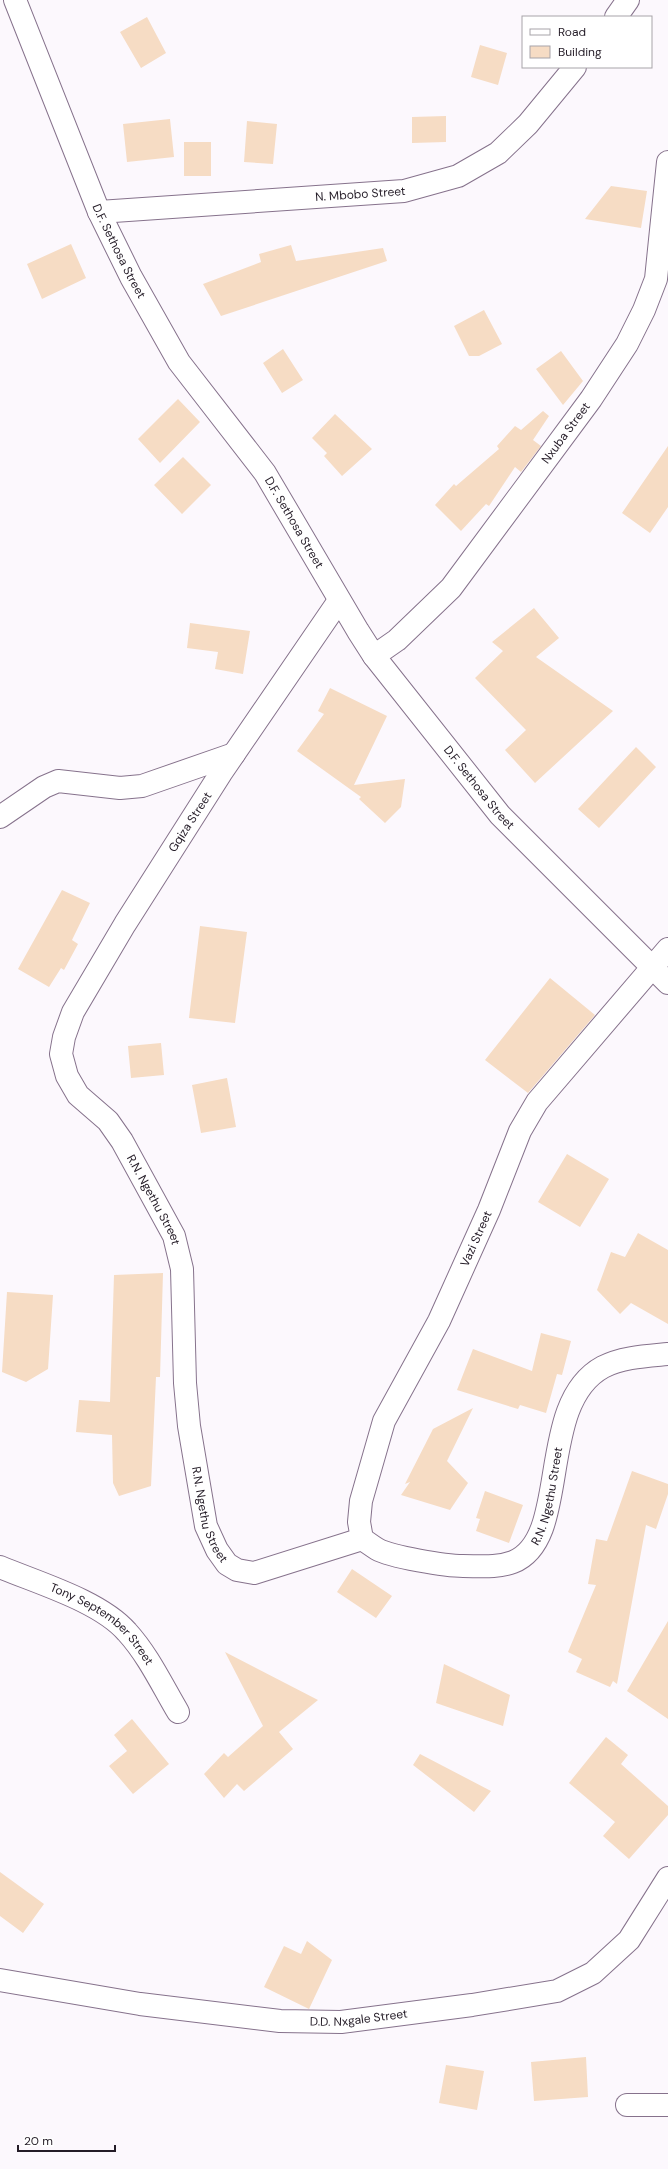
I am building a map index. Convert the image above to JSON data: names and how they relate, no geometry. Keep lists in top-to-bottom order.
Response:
{
  "streets": {
    "street": [
      "N. Mbobo Street",
      "D.F. Sethosa Street",
      "Nxuba Street",
      "Gqiza Street",
      "R.N. Ngethu Street",
      "Vazi Street",
      "Tony September Street",
      "D.D. Nxgale Street"
    ]
  },
  "crossings": [
    ["N. Mbobo Street", "D.F. Sethosa Street"],
    ["D.F. Sethosa Street", "Nxuba Street"],
    ["D.F. Sethosa Street", "Gqiza Street"],
    ["D.F. Sethosa Street", "Vazi Street"],
    ["Gqiza Street", "R.N. Ngethu Street"],
    ["R.N. Ngethu Street", "Vazi Street"]
  ],
  "legend": ["Road", "Building"],
  "scale_bar": "20 m"
}
